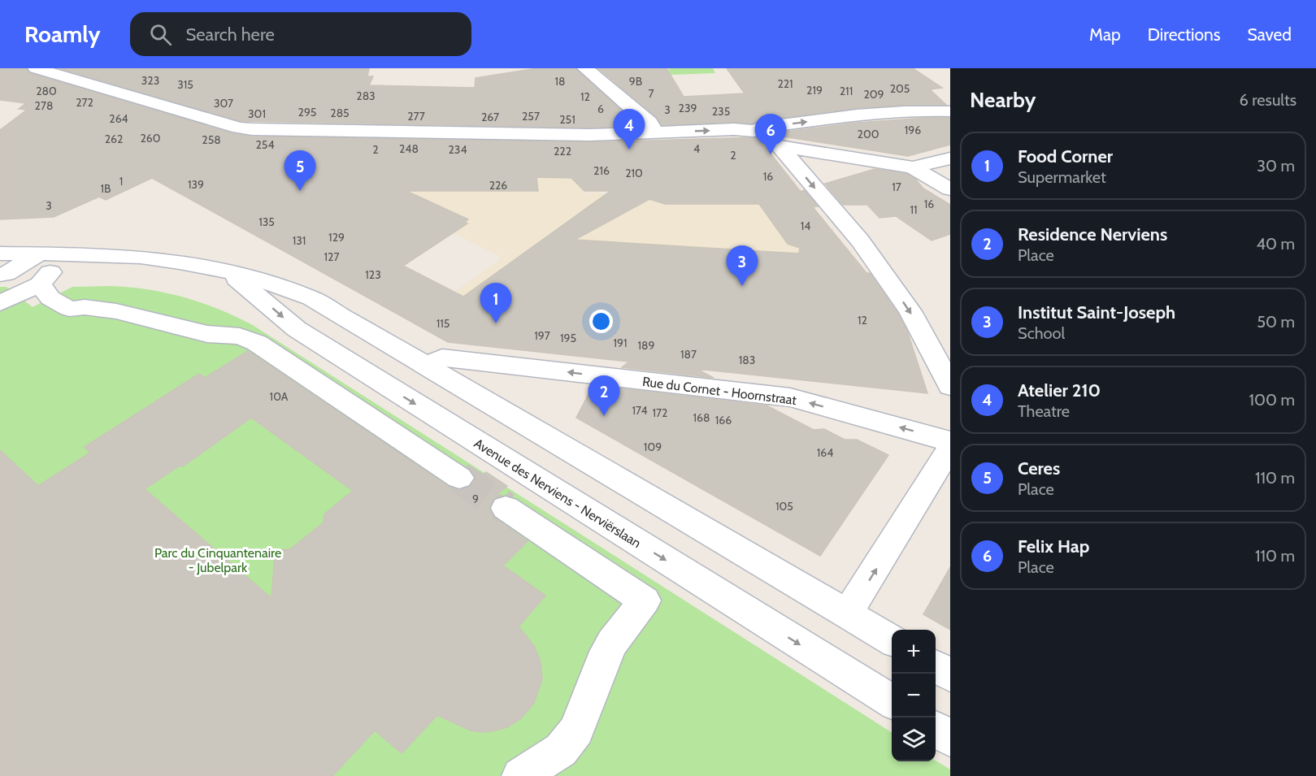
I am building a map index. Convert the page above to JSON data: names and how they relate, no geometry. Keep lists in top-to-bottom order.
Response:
{
  "streets": {
    "street": ["Rue du Cornet - Hoornstraat", "Avenue des Nerviens - Nerviërslaan"]
  },
  "crossings": [
    ["Rue du Cornet - Hoornstraat", "Avenue des Nerviens - Nerviërslaan"]
  ],
  "parks": ["Parc du Cinquantenaire - Jubelpark"],
  "house_numbers": [
    "323",
    "18",
    "9B",
    "221",
    "315",
    "205",
    "219",
    "280",
    "211",
    "7",
    "209",
    "283",
    "12",
    "272",
    "307",
    "278",
    "239",
    "6",
    "3",
    "235",
    "295",
    "285",
    "301",
    "277",
    "257",
    "267",
    "264",
    "251",
    "196",
    "200",
    "260",
    "262",
    "258",
    "254",
    "248",
    "4",
    "2",
    "234",
    "222",
    "2",
    "216",
    "210",
    "16",
    "1",
    "139",
    "226",
    "17",
    "1B",
    "16",
    "3",
    "11",
    "135",
    "14",
    "129",
    "131",
    "127",
    "123",
    "12",
    "115",
    "197",
    "195",
    "191",
    "189",
    "187",
    "183",
    "10A",
    "174",
    "172",
    "168",
    "166",
    "109",
    "164",
    "9",
    "105"
  ],
  "page": {
    "header": "Roamly",
    "search": "Search here",
    "nav": ["Map", "Directions", "Saved"],
    "heading": ["Nearby", "6 results"],
    "pins": [
      "4",
      "6",
      "5",
      "3",
      "1",
      "2"
    ],
    "list": [
      {
        "mark": "1",
        "name": "Food Corner",
        "note": "Supermarket",
        "value": "30 m"
      },
      {
        "mark": "2",
        "name": "Residence Nerviens",
        "note": "Place",
        "value": "40 m"
      },
      {
        "mark": "3",
        "name": "Institut Saint-Joseph",
        "note": "School",
        "value": "50 m"
      },
      {
        "mark": "4",
        "name": "Atelier 210",
        "note": "Theatre",
        "value": "100 m"
      },
      {
        "mark": "5",
        "name": "Ceres",
        "note": "Place",
        "value": "110 m"
      },
      {
        "mark": "6",
        "name": "Felix Hap",
        "note": "Place",
        "value": "110 m"
      }
    ],
    "map_buttons": ["+", "−"]
  }
}
